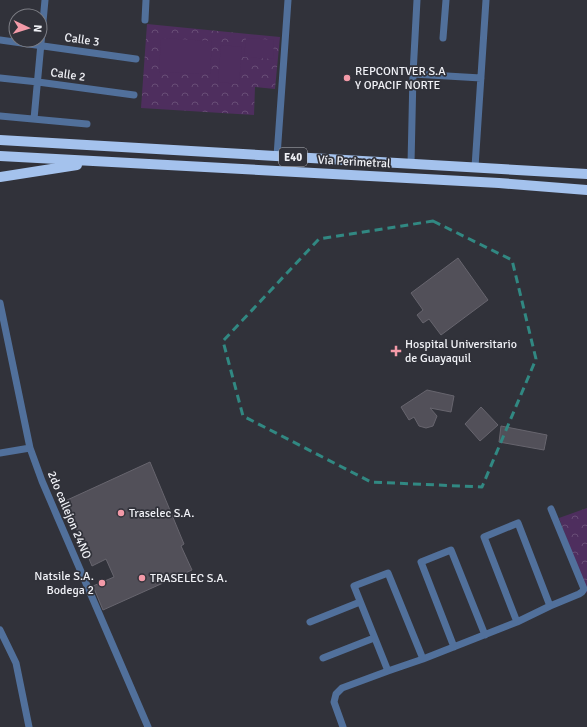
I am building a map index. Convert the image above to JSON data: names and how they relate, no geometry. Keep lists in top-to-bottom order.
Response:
{
  "streets": {
    "highway": ["E40", "Vía Perimetral"],
    "street": ["Calle 3", "Calle 2", "2do callejon 24NO"]
  },
  "places": {
    "other": [
      "REPCONTVER S.A Y OPACIF NORTE",
      "Traselec S.A.",
      "TRASELEC S.A.",
      "Natsile S.A. Bodega 2"
    ],
    "health": ["Hospital Universitario de Guayaquil"]
  },
  "north": "right"
}
